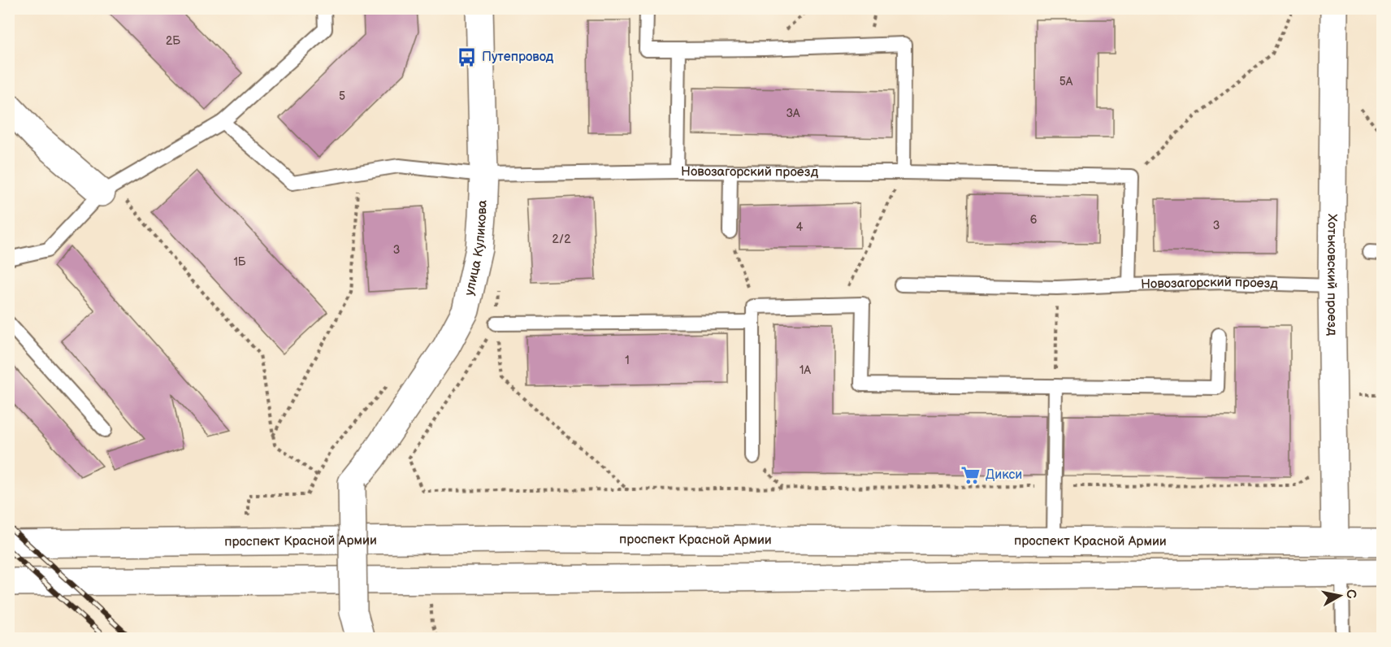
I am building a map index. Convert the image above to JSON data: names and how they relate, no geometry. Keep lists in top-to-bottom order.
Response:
{
  "streets": {
    "main road": ["улица Куликова", "Хотьковский проезд", "проспект Красной Армии"],
    "lane": ["Новозагорский проезд"]
  },
  "crossings": [
    ["Новозагорский проезд", "улица Куликова"],
    ["Новозагорский проезд", "Хотьковский проезд"],
    ["Хотьковский проезд", "проспект Красной Армии"]
  ],
  "places": {
    "bus stop": ["Путепровод"],
    "supermarket": ["Дикси"]
  },
  "house_numbers": [
    "2Б",
    "5А",
    "5",
    "3А",
    "6",
    "3",
    "4",
    "2/2",
    "3",
    "1Б",
    "1",
    "1А"
  ],
  "north": "right"
}
